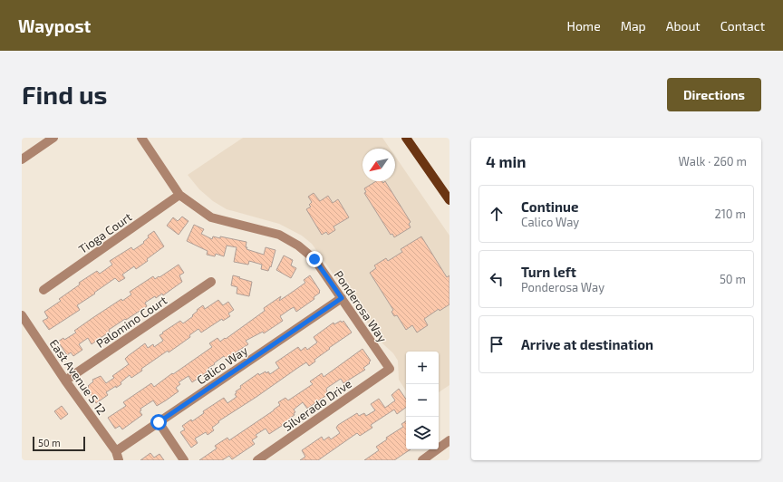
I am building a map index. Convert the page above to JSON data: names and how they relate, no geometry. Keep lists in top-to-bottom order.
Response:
{
  "streets": {
    "street": [
      "Tioga Court",
      "Ponderosa Way",
      "Palomino Court",
      "Calico Way",
      "East Avenue S 12",
      "Silverado Drive"
    ]
  },
  "crossings": [
    ["Tioga Court", "Ponderosa Way"],
    ["Ponderosa Way", "Calico Way"],
    ["Ponderosa Way", "Silverado Drive"],
    ["Palomino Court", "East Avenue S 12"],
    ["Calico Way", "East Avenue S 12"]
  ],
  "scale_bar": "50 m",
  "north": "bottom left",
  "page": {
    "header": "Waypost",
    "nav": [
      "Home",
      "Map",
      "About",
      "Contact"
    ],
    "buttons": "Directions",
    "title": "Find us",
    "heading": ["4 min", "Walk · 260 m"],
    "list": [
      ["Continue", "Calico Way", "210 m"],
      ["Turn left", "Ponderosa Way", "50 m"],
      "Arrive at destination"
    ],
    "map_buttons": ["+", "−"],
    "scale": "50 m"
  }
}
